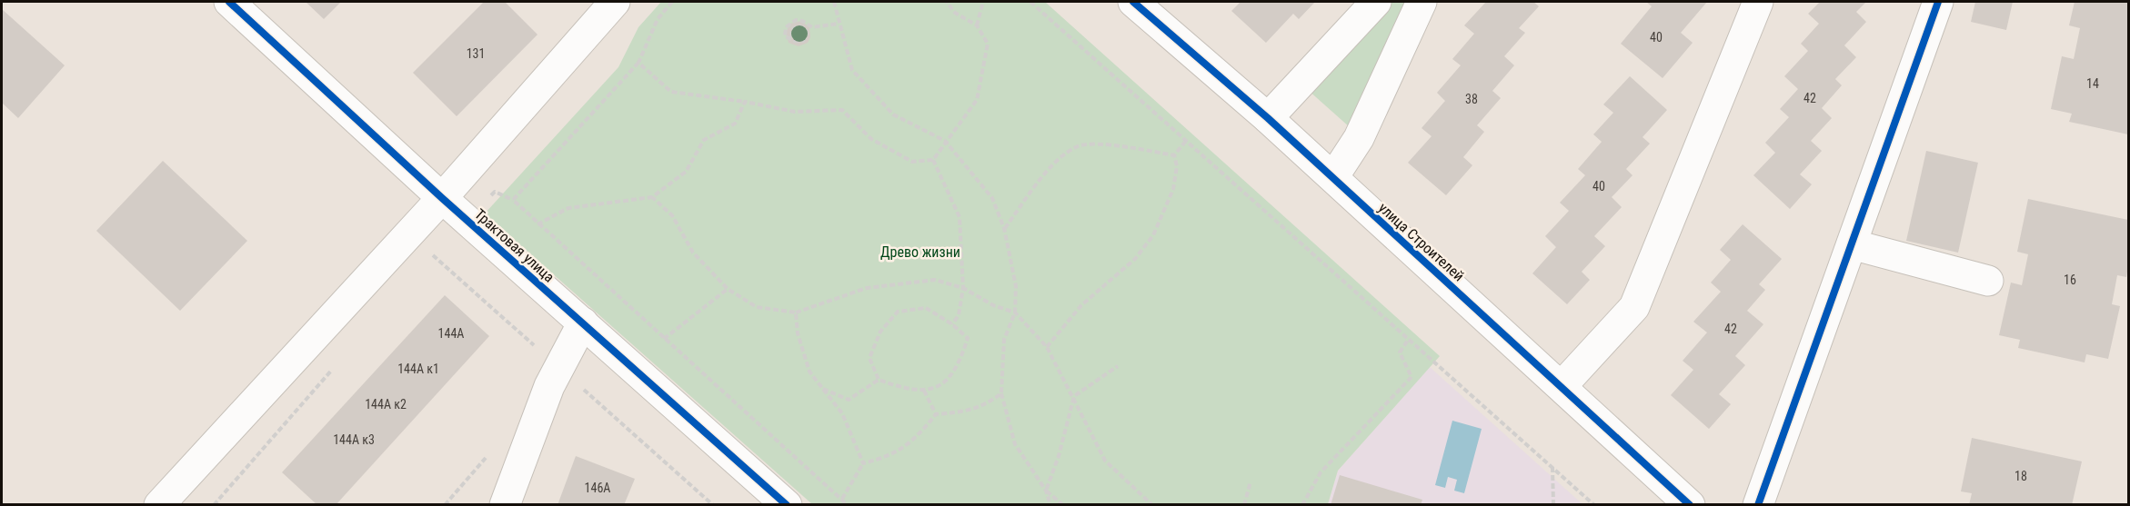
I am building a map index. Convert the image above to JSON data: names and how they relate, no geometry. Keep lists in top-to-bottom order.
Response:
{
  "streets": {
    "street": ["улица Строителей", "Трактовая улица"]
  },
  "parks": ["Древо жизни"],
  "house_numbers": [
    "40",
    "131",
    "14",
    "42",
    "38",
    "40",
    "16",
    "42",
    "144А",
    "144А к1",
    "144А к2",
    "144А к3",
    "18",
    "146А"
  ]
}
